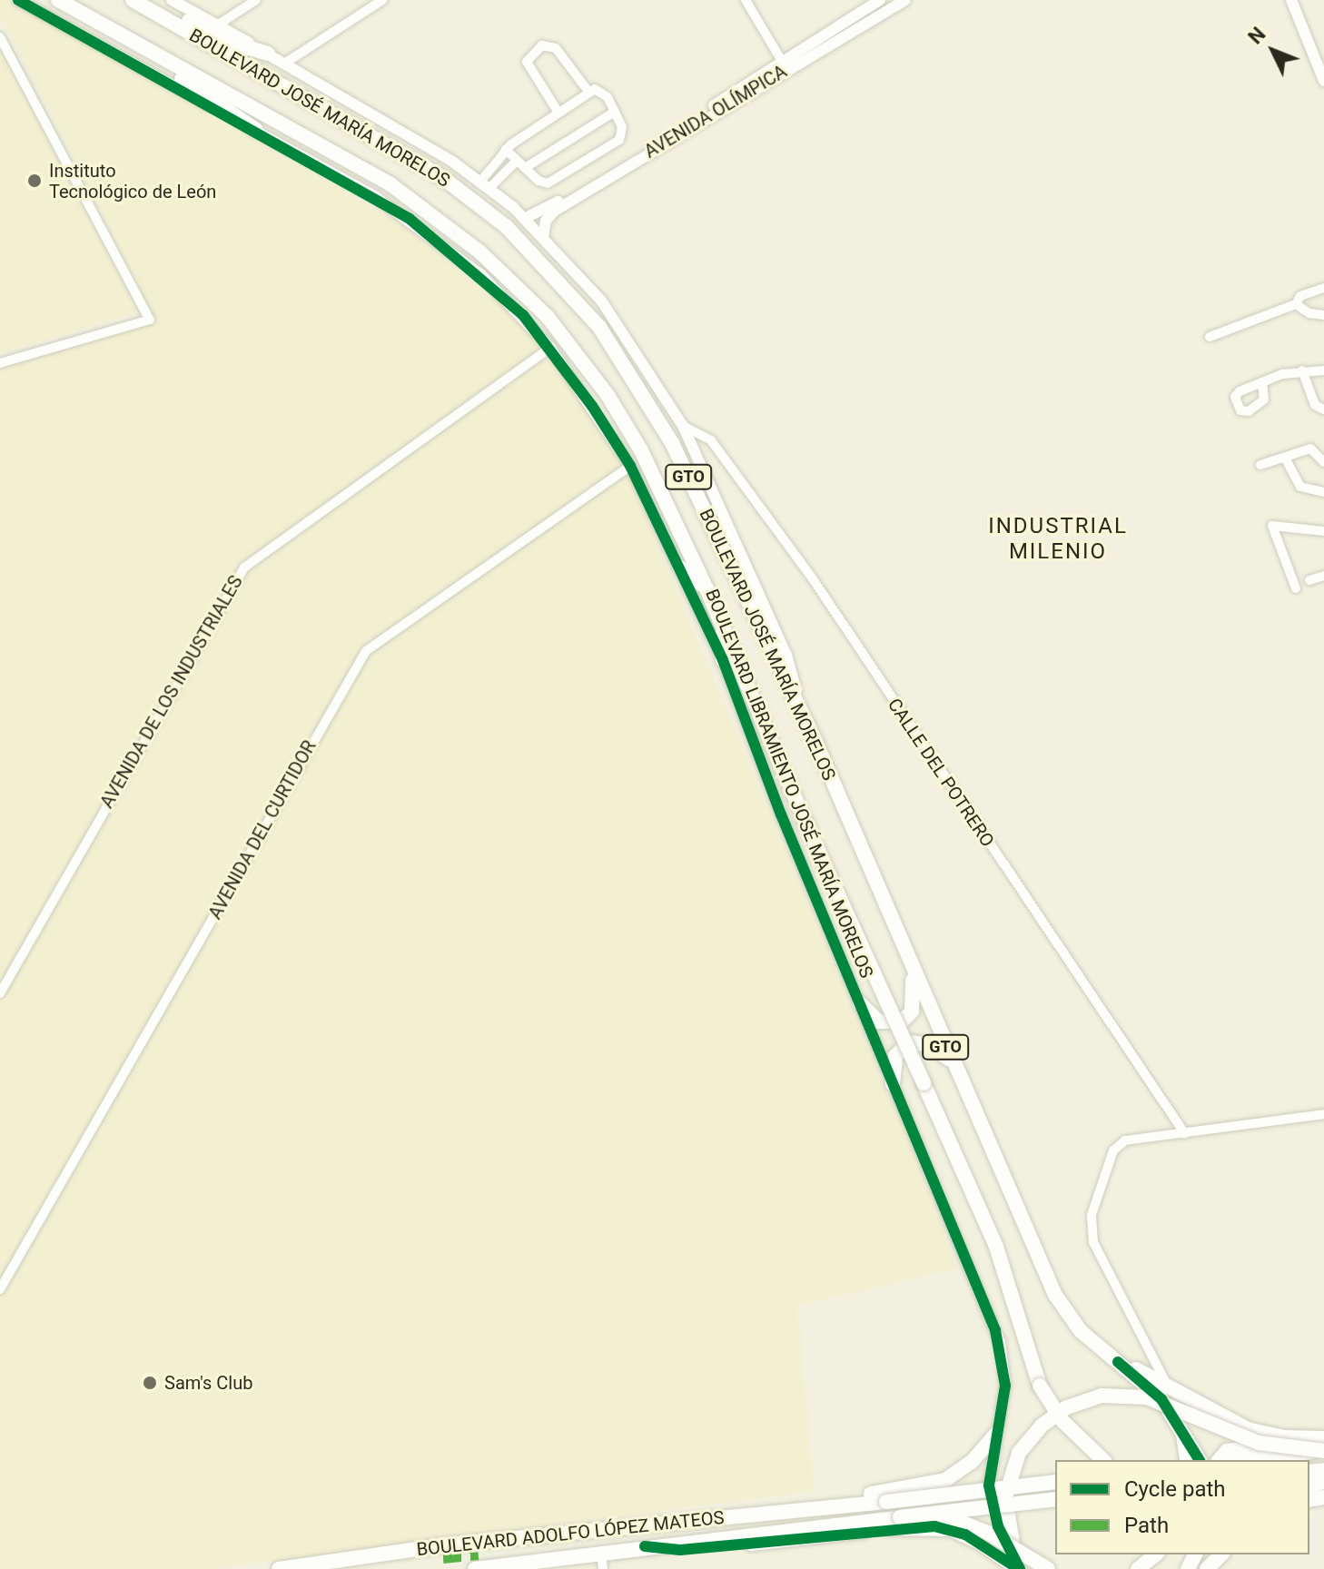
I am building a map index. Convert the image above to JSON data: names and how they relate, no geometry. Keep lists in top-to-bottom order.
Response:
{
  "streets": {
    "main road": ["BOULEVARD JOSÉ MARÍA MORELOS", "GTO", "BOULEVARD ADOLFO LÓPEZ MATEOS"],
    "street": [
      "AVENIDA OLÍMPICA",
      "AVENIDA DE LOS INDUSTRIALES",
      "CALLE DEL POTRERO",
      "BOULEVARD LIBRAMIENTO JOSÉ MARÍA MORELOS",
      "AVENIDA DEL CURTIDOR"
    ]
  },
  "crossings": [
    ["BOULEVARD JOSÉ MARÍA MORELOS", "GTO"],
    ["AVENIDA DE LOS INDUSTRIALES", "BOULEVARD LIBRAMIENTO JOSÉ MARÍA MORELOS"],
    ["BOULEVARD LIBRAMIENTO JOSÉ MARÍA MORELOS", "AVENIDA DEL CURTIDOR"]
  ],
  "districts": ["INDUSTRIAL MILENIO"],
  "places": ["Instituto Tecnológico de León", "Sam's Club"],
  "legend": ["Cycle path", "Path"],
  "north": "top left"
}
